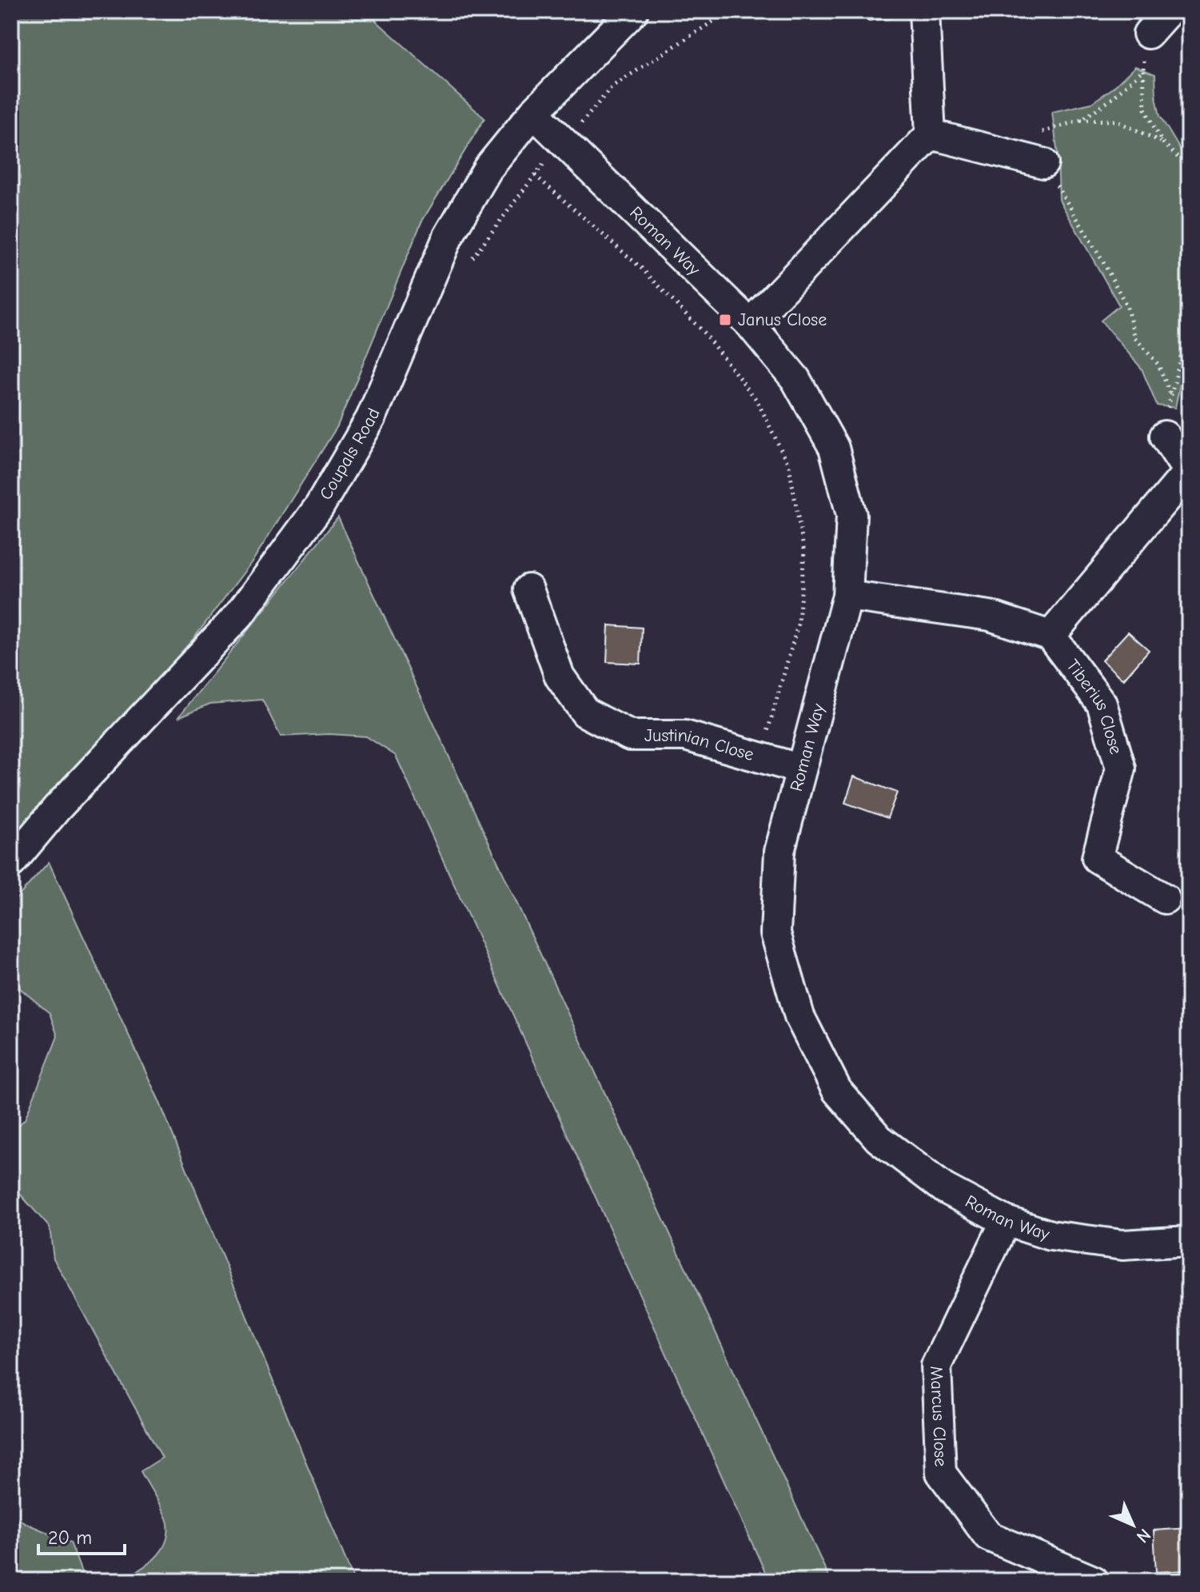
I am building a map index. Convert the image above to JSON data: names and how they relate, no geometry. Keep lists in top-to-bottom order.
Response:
{
  "streets": {
    "street": [
      "Roman Way",
      "Coupals Road",
      "Tiberius Close",
      "Justinian Close",
      "Marcus Close"
    ]
  },
  "crossings": [
    ["Roman Way", "Coupals Road"],
    ["Roman Way", "Justinian Close"],
    ["Roman Way", "Marcus Close"]
  ],
  "places": {
    "transit": ["Janus Close"]
  },
  "scale_bar": "20 m",
  "north": "bottom right"
}
